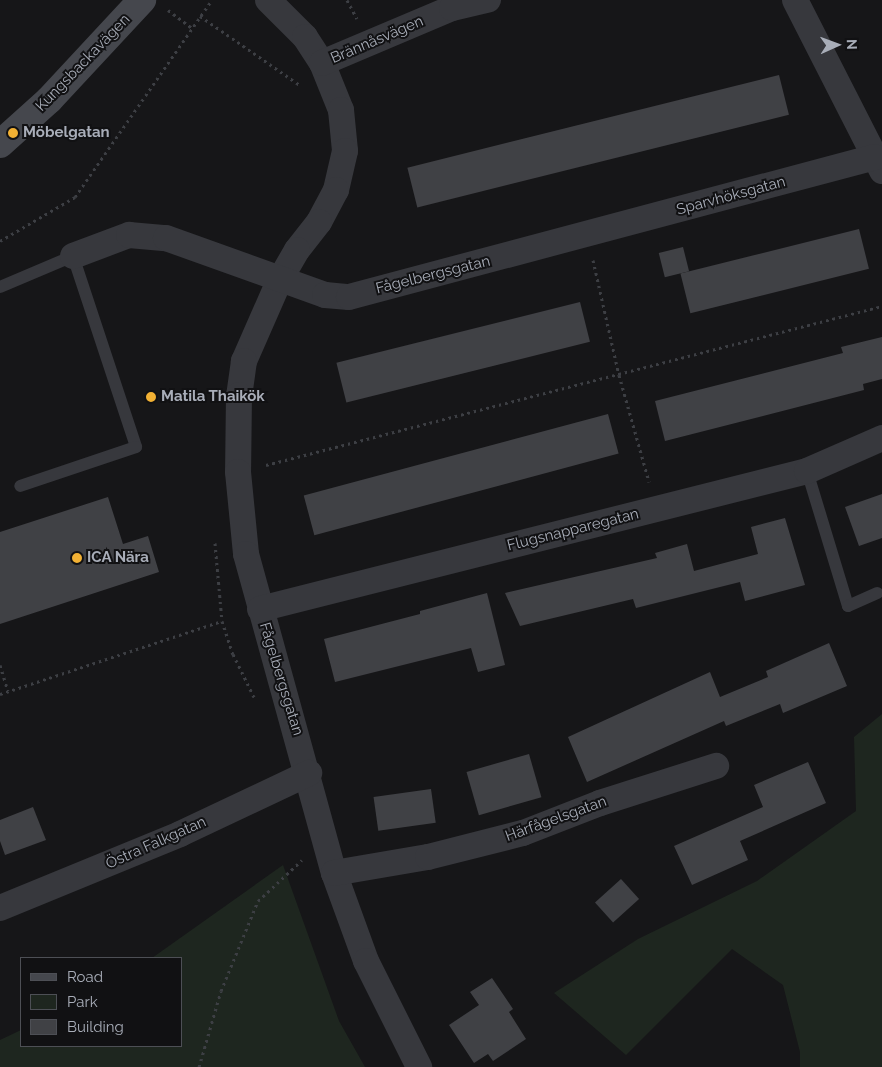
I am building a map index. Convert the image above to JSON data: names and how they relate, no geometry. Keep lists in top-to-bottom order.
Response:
{
  "streets": {
    "street": [
      "Brännåsvägen",
      "Kungsbackavägen",
      "Sparvhöksgatan",
      "Fågelbergsgatan",
      "Flugsnapparegatan",
      "Härfågelsgatan",
      "Östra Falkgatan"
    ]
  },
  "crossings": [
    ["Brännåsvägen", "Fågelbergsgatan"],
    ["Sparvhöksgatan", "Fågelbergsgatan"],
    ["Fågelbergsgatan", "Flugsnapparegatan"],
    ["Fågelbergsgatan", "Härfågelsgatan"],
    ["Fågelbergsgatan", "Östra Falkgatan"]
  ],
  "places": ["Möbelgatan", "Matila Thaikök", "ICA Nära"],
  "legend": ["Road", "Park", "Building"],
  "north": "right"
}
